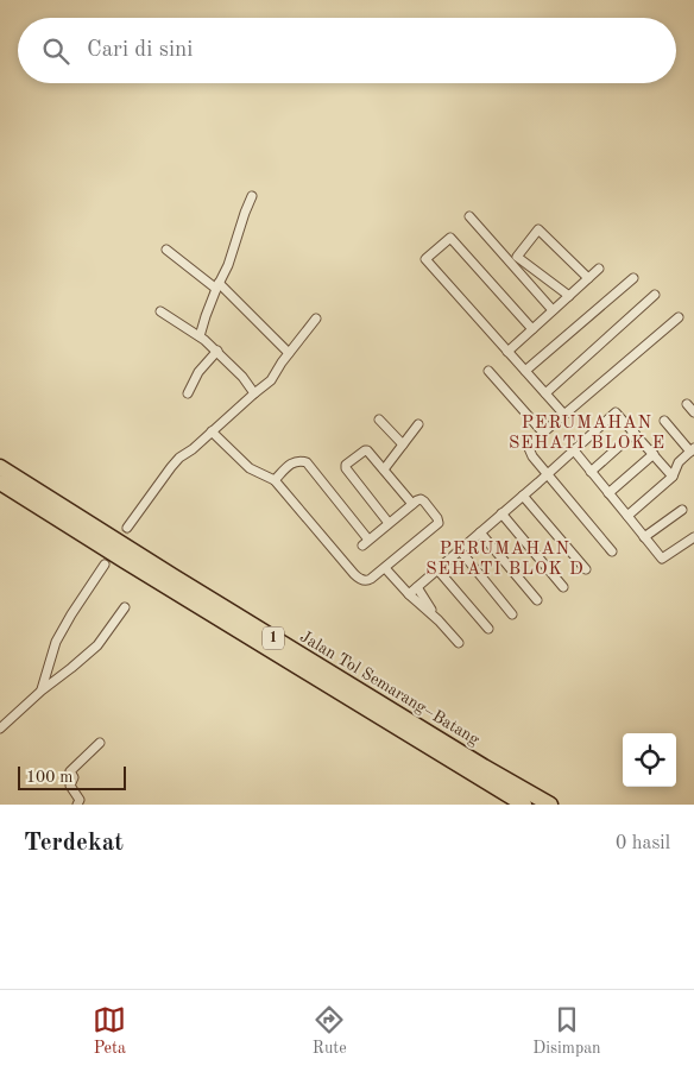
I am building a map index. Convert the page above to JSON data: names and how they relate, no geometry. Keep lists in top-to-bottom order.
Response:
{
  "streets": {
    "highway": ["1", "Jalan Tol Semarang–Batang"]
  },
  "districts": ["PERUMAHAN SEHATI BLOK E", "PERUMAHAN SEHATI BLOK D"],
  "scale_bar": "100 m",
  "page": {
    "search": "Cari di sini",
    "scale": "100 m",
    "heading": ["Terdekat", "0 hasil"],
    "nav": ["Peta", "Rute", "Disimpan"]
  }
}
